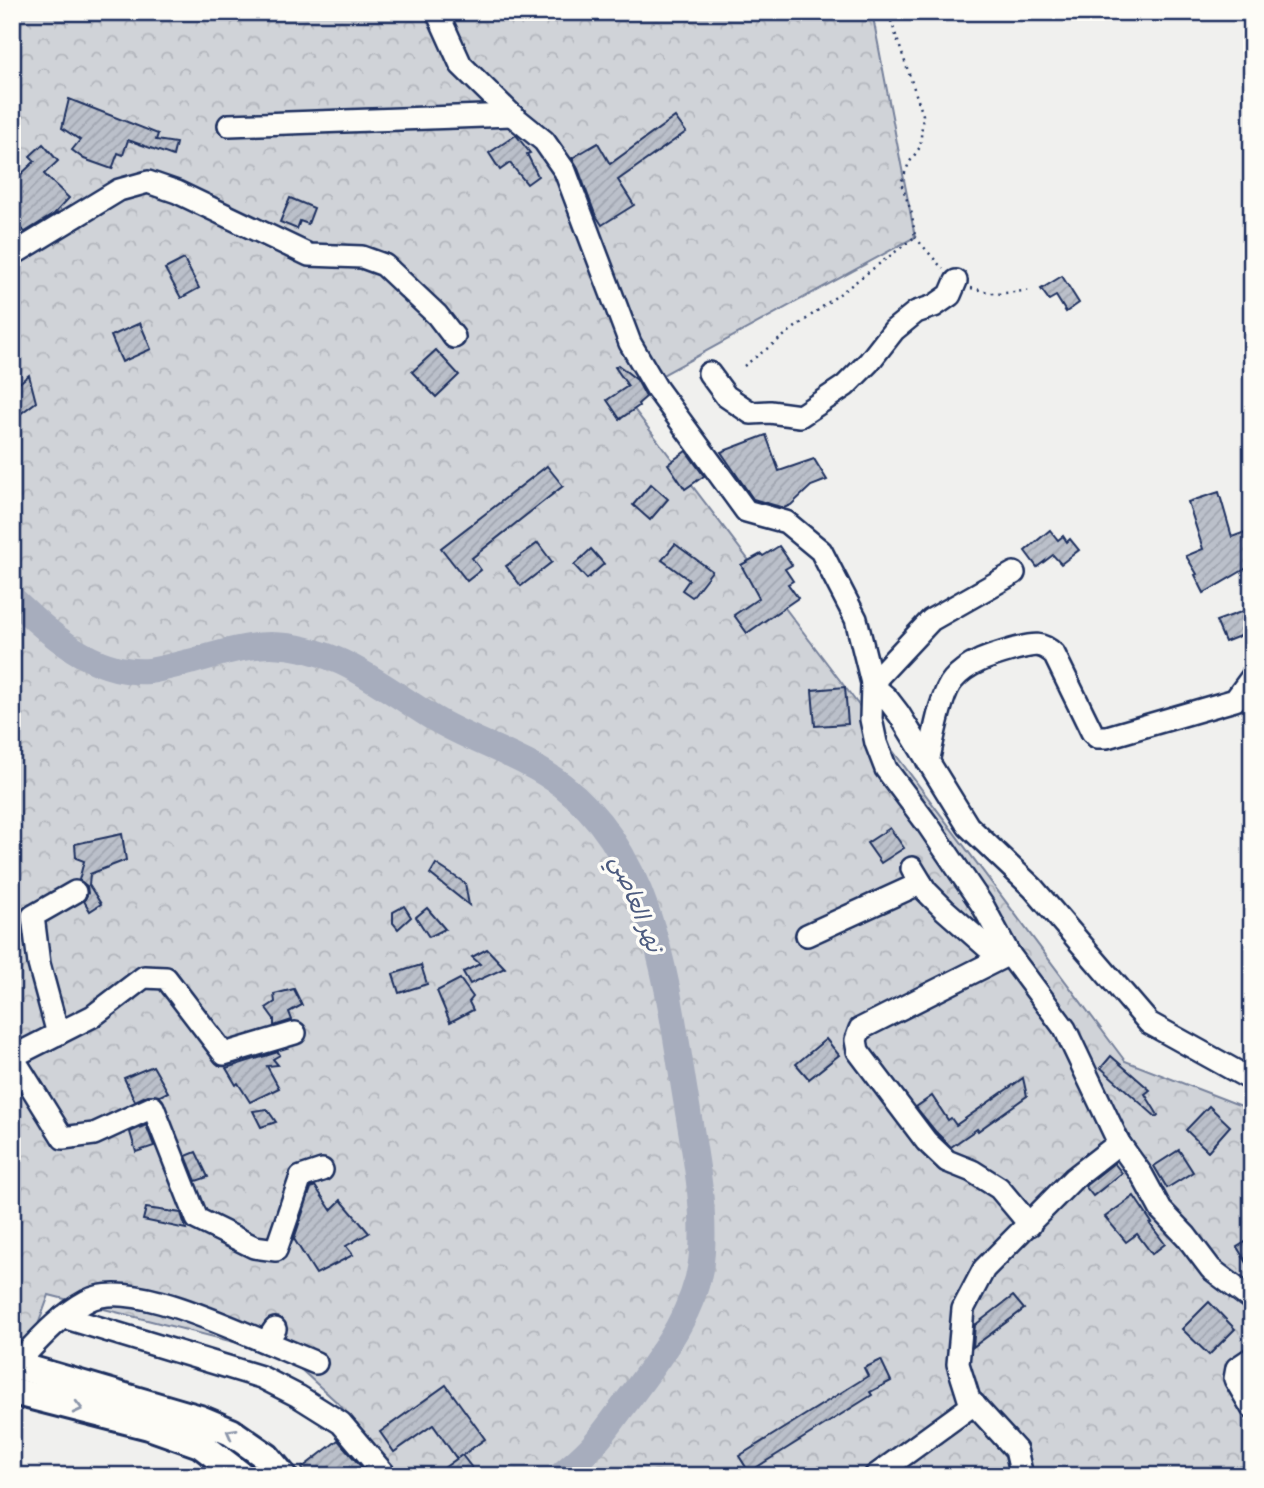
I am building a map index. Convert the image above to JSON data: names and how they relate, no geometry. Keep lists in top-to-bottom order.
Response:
{
  "water": ["نهر العاصي"]
}
